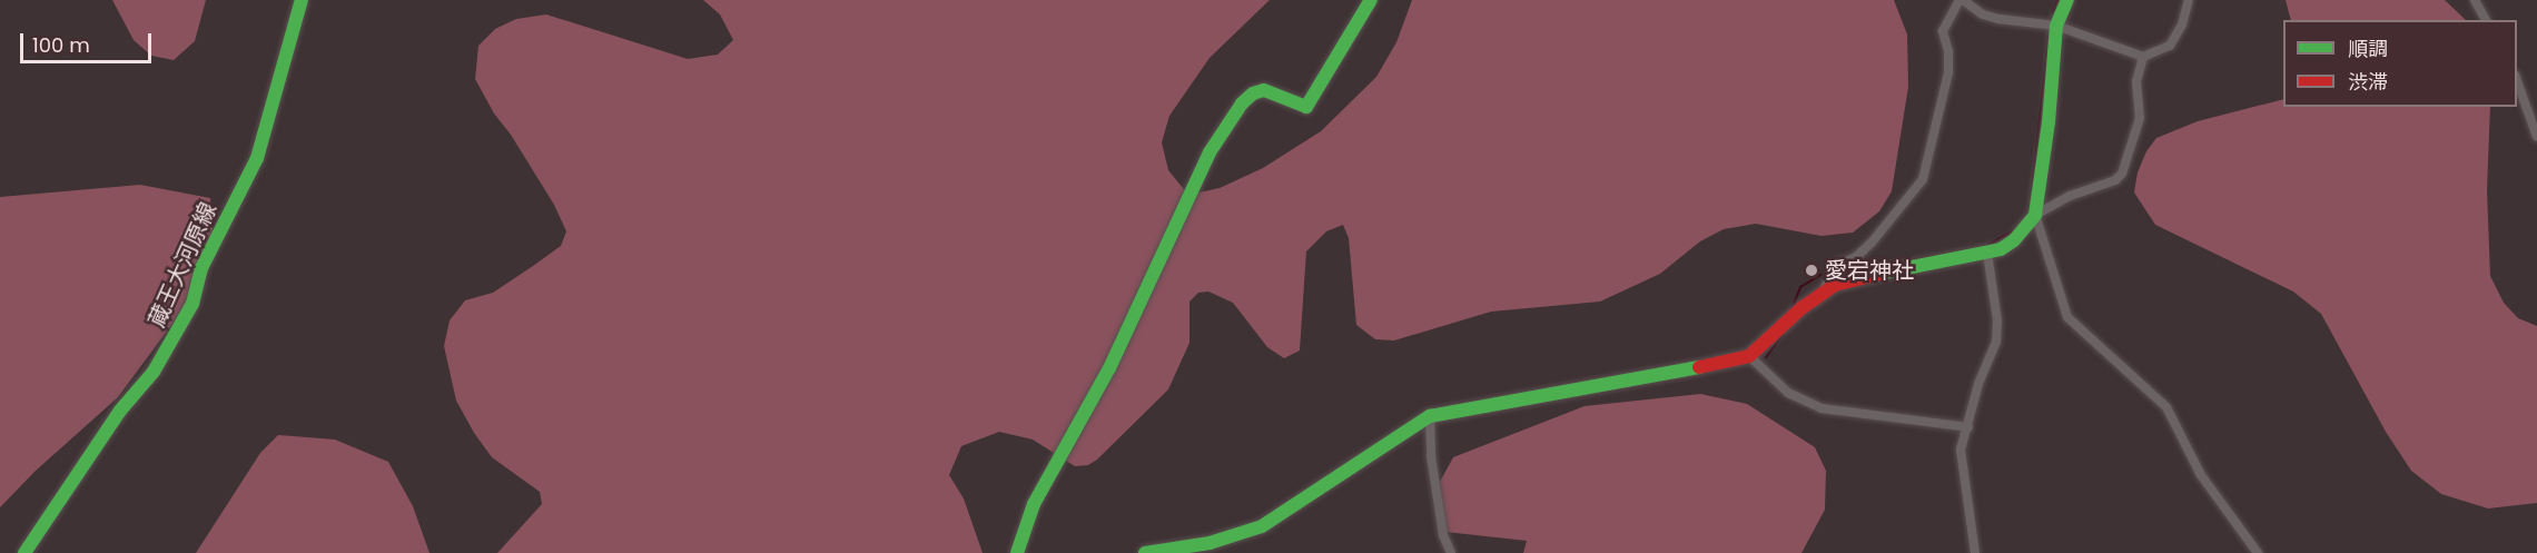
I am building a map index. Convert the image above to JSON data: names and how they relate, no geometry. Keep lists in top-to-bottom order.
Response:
{
  "streets": {
    "street": ["蔵王大河原線"]
  },
  "places": ["愛宕神社"],
  "legend": ["順調", "渋滞"],
  "scale_bar": "100 m"
}
